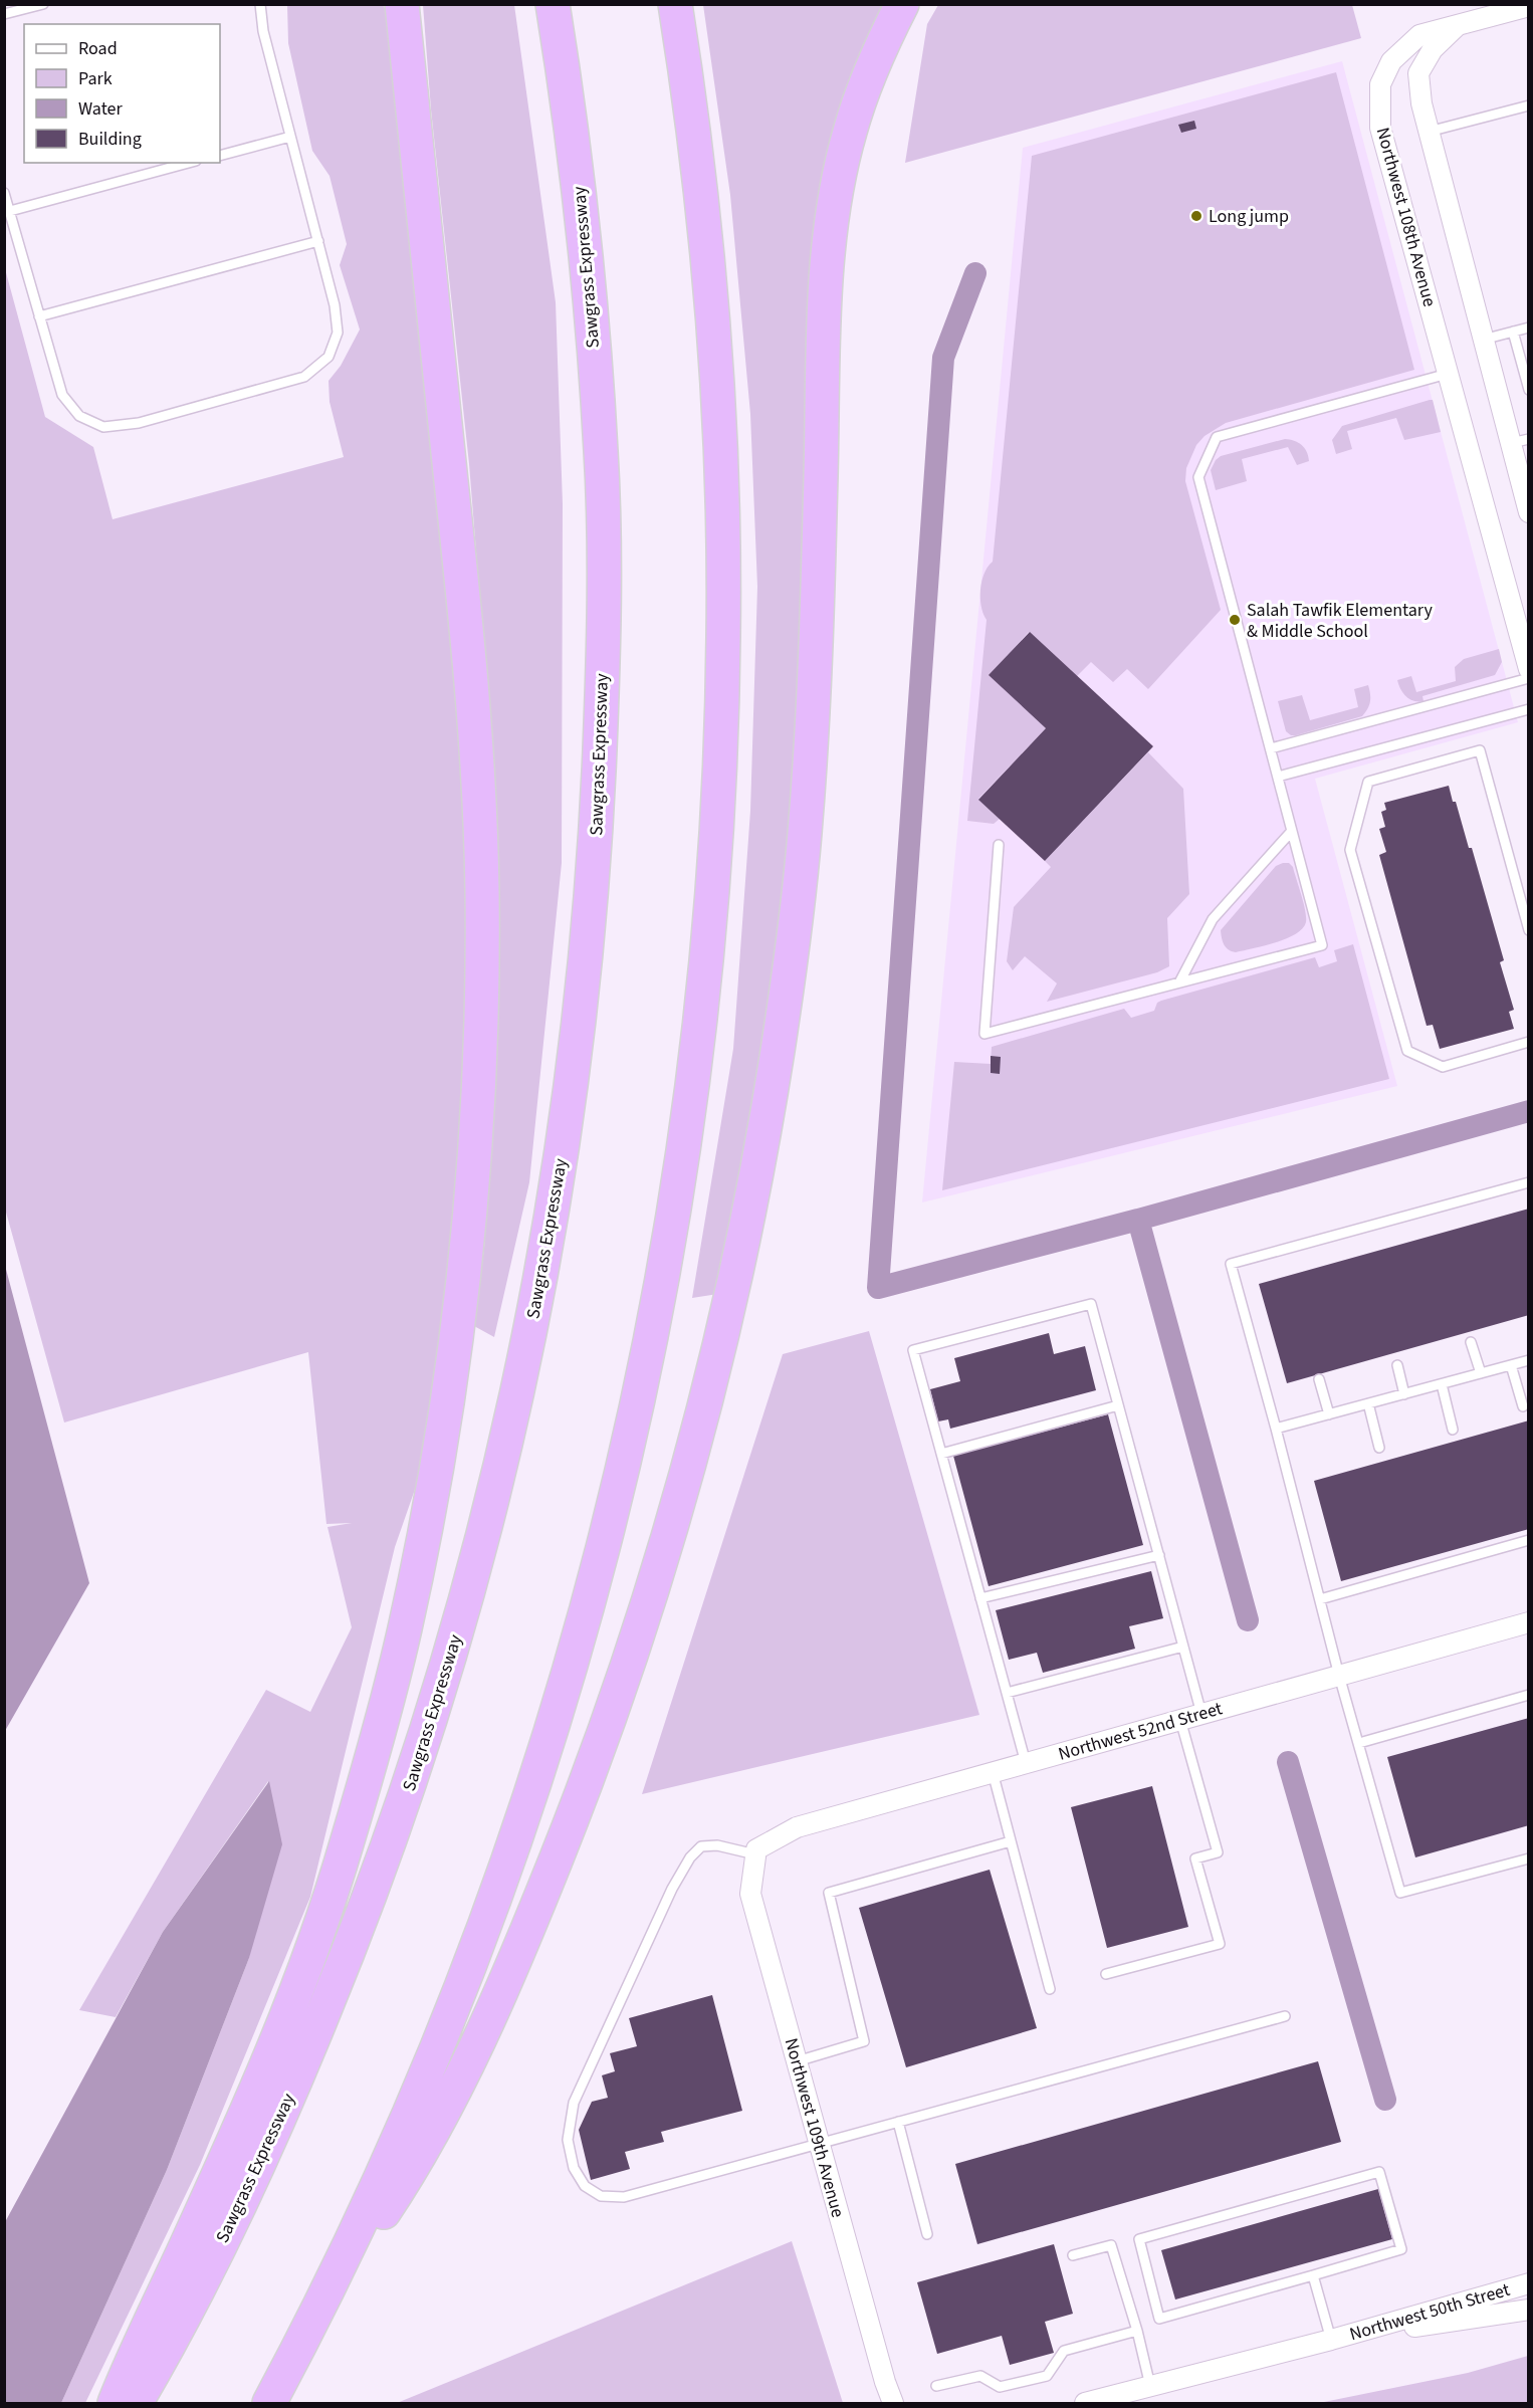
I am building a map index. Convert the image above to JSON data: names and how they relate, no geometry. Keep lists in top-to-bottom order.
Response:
{
  "streets": {
    "highway": ["Sawgrass Expressway"],
    "street": [
      "Northwest 108th Avenue",
      "Northwest 52nd Street",
      "Northwest 109th Avenue",
      "Northwest 50th Street"
    ]
  },
  "crossings": [
    ["Northwest 52nd Street", "Northwest 109th Avenue"]
  ],
  "places": ["Long jump", "Salah Tawfik Elementary & Middle School"],
  "legend": [
    "Road",
    "Park",
    "Water",
    "Building"
  ]
}
